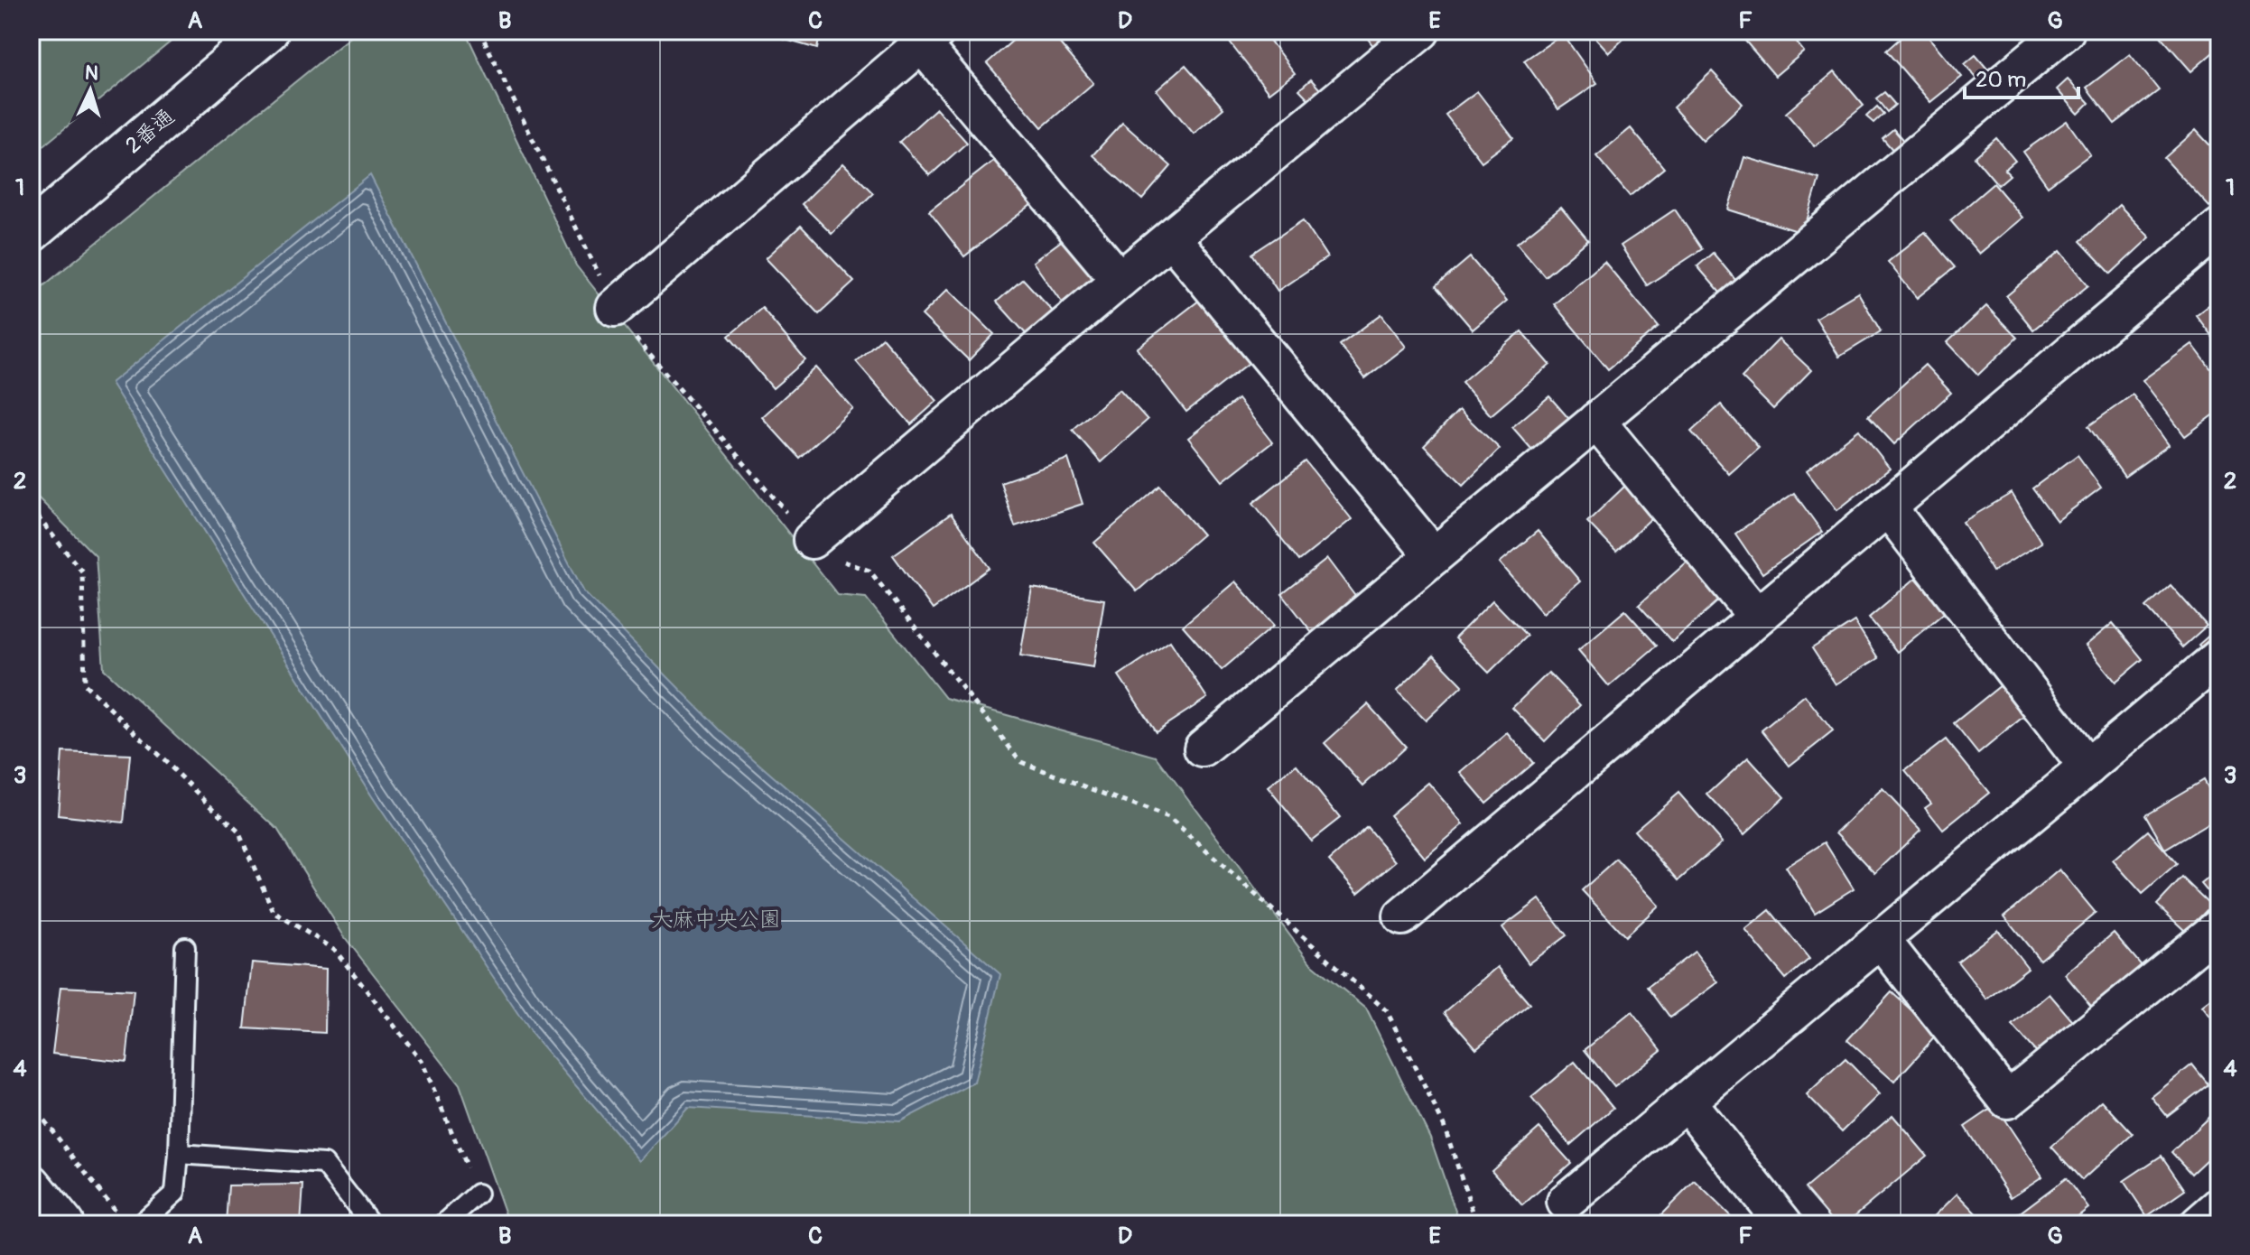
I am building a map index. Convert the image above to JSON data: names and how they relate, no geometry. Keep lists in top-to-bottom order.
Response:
{
  "streets": {
    "main road": ["2番通"]
  },
  "parks": ["大麻中央公園"],
  "scale_bar": "20 m",
  "north": "top",
  "grid": {
    "columns": [
      "A",
      "B",
      "C",
      "D",
      "E",
      "F",
      "G"
    ],
    "rows": [
      "1",
      "2",
      "3",
      "4"
    ]
  }
}
